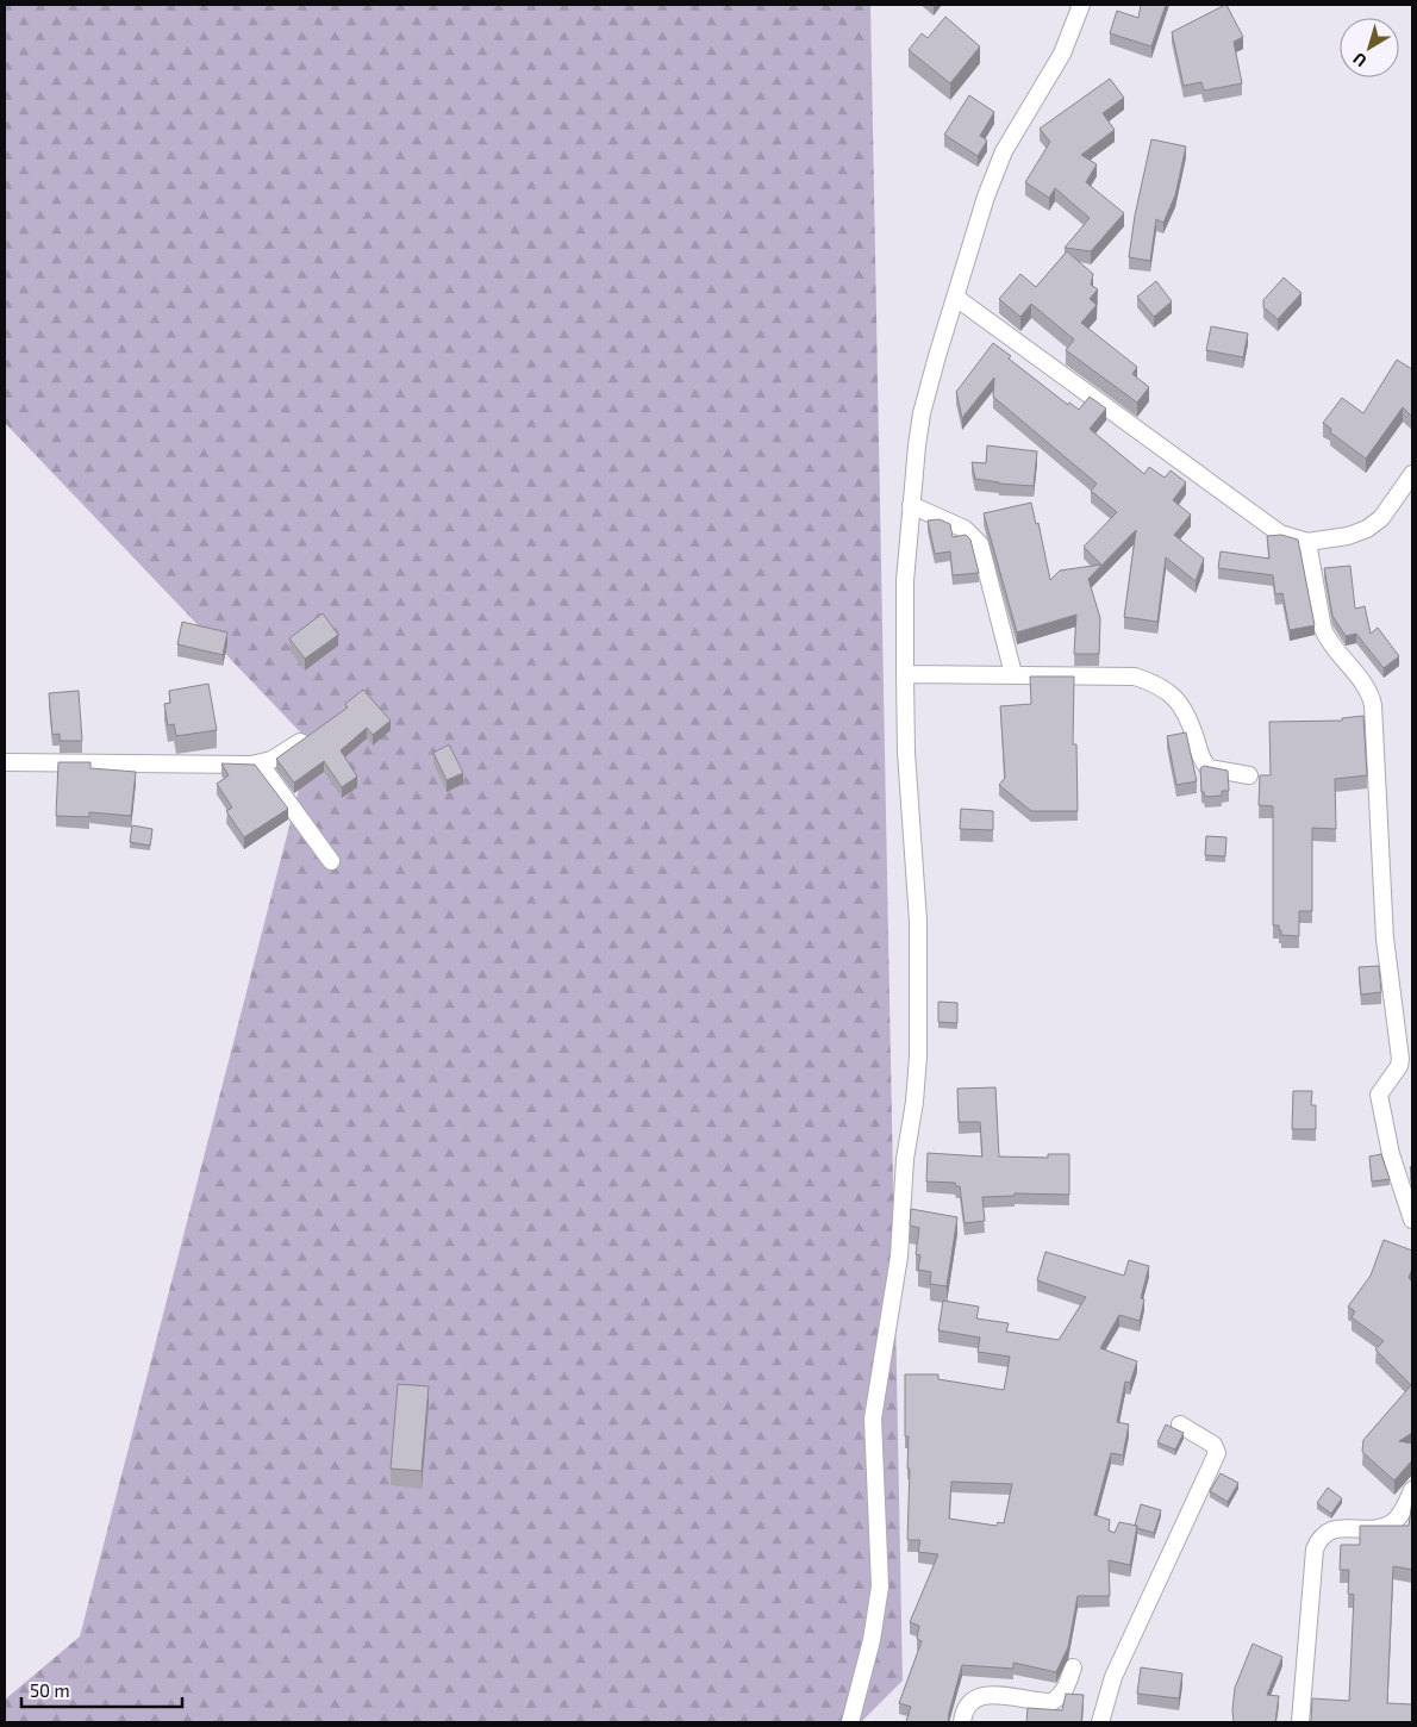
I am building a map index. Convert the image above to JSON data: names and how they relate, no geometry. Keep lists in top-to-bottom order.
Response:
{
  "scale_bar": "50 m",
  "north": "bottom left"
}
